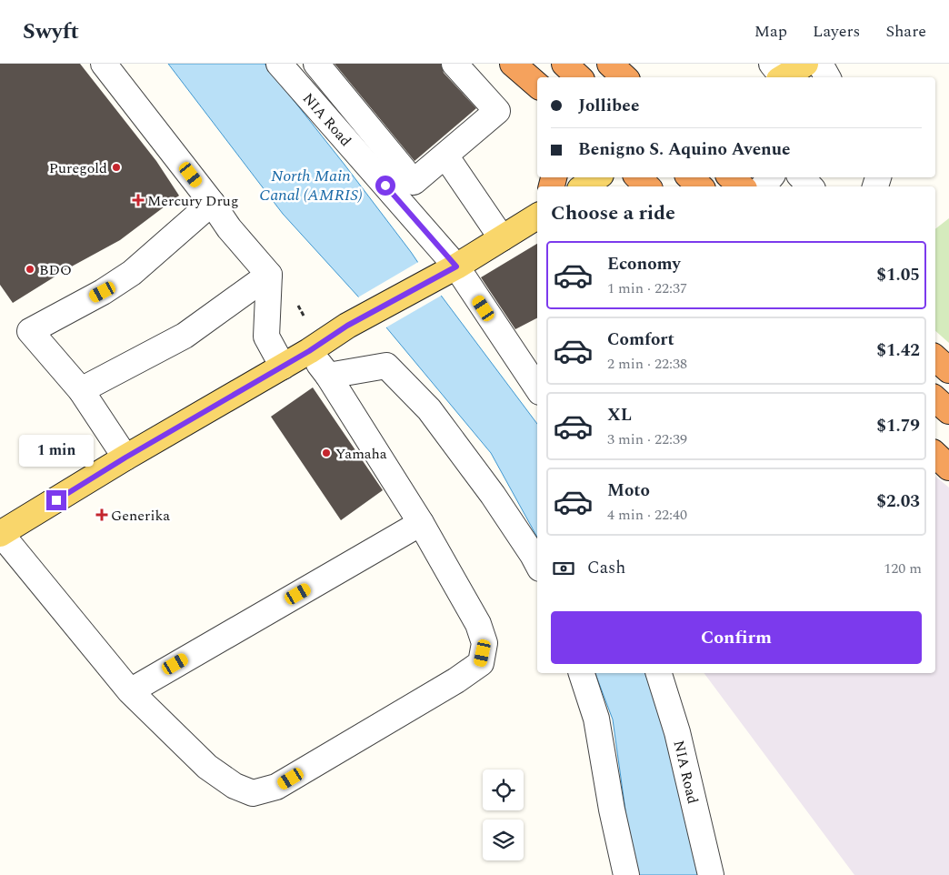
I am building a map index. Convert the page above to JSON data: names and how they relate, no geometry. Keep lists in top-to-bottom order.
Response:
{
  "streets": {
    "street": ["NIA Road"]
  },
  "water": ["North Main Canal (AMRIS)"],
  "places": {
    "other": ["Puregold", "BDO", "Yamaha"],
    "health": ["Mercury Drug", "Generika"]
  },
  "page": {
    "header": "Swyft",
    "nav": ["Map", "Layers", "Share"],
    "banner": ["Jollibee", "Benigno S. Aquino Avenue"],
    "heading": "Choose a ride",
    "list": [
      {
        "name": "Economy",
        "note": "1 min · 22:37",
        "value": "$1.05"
      },
      {
        "name": "Comfort",
        "note": "2 min · 22:38",
        "value": "$1.42"
      },
      {
        "name": "XL",
        "note": "3 min · 22:39",
        "value": "$1.79"
      },
      {
        "name": "Moto",
        "note": "4 min · 22:40",
        "value": "$2.03"
      }
    ],
    "bubble": "1 min",
    "pay": ["Cash", "120 m"],
    "buttons": "Confirm"
  }
}
